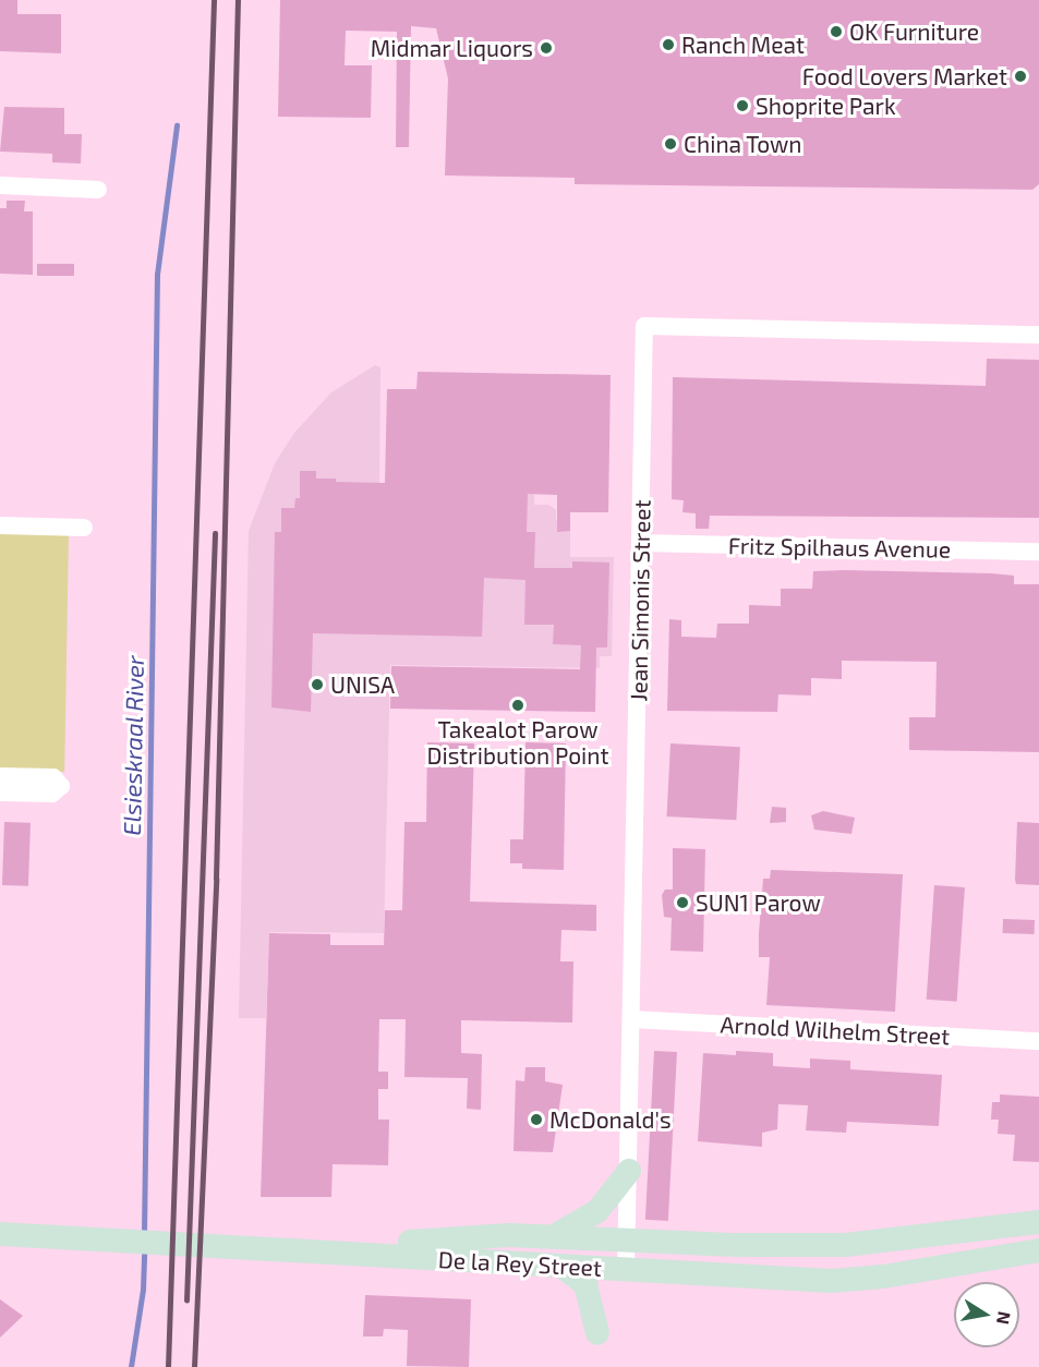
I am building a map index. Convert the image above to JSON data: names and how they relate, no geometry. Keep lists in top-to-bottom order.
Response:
{
  "streets": {
    "main road": ["De la Rey Street"],
    "street": ["Fritz Spilhaus Avenue", "Jean Simonis Street", "Arnold Wilhelm Street"]
  },
  "crossings": [
    ["Fritz Spilhaus Avenue", "Jean Simonis Street"],
    ["Jean Simonis Street", "Arnold Wilhelm Street"],
    ["Jean Simonis Street", "De la Rey Street"]
  ],
  "water": ["Elsieskraal River"],
  "places": [
    "OK Furniture",
    "Ranch Meat",
    "Midmar Liquors",
    "Food Lovers Market",
    "Shoprite Park",
    "China Town",
    "UNISA",
    "Takealot Parow Distribution Point",
    "SUN1 Parow",
    "McDonald's"
  ],
  "north": "right"
}
